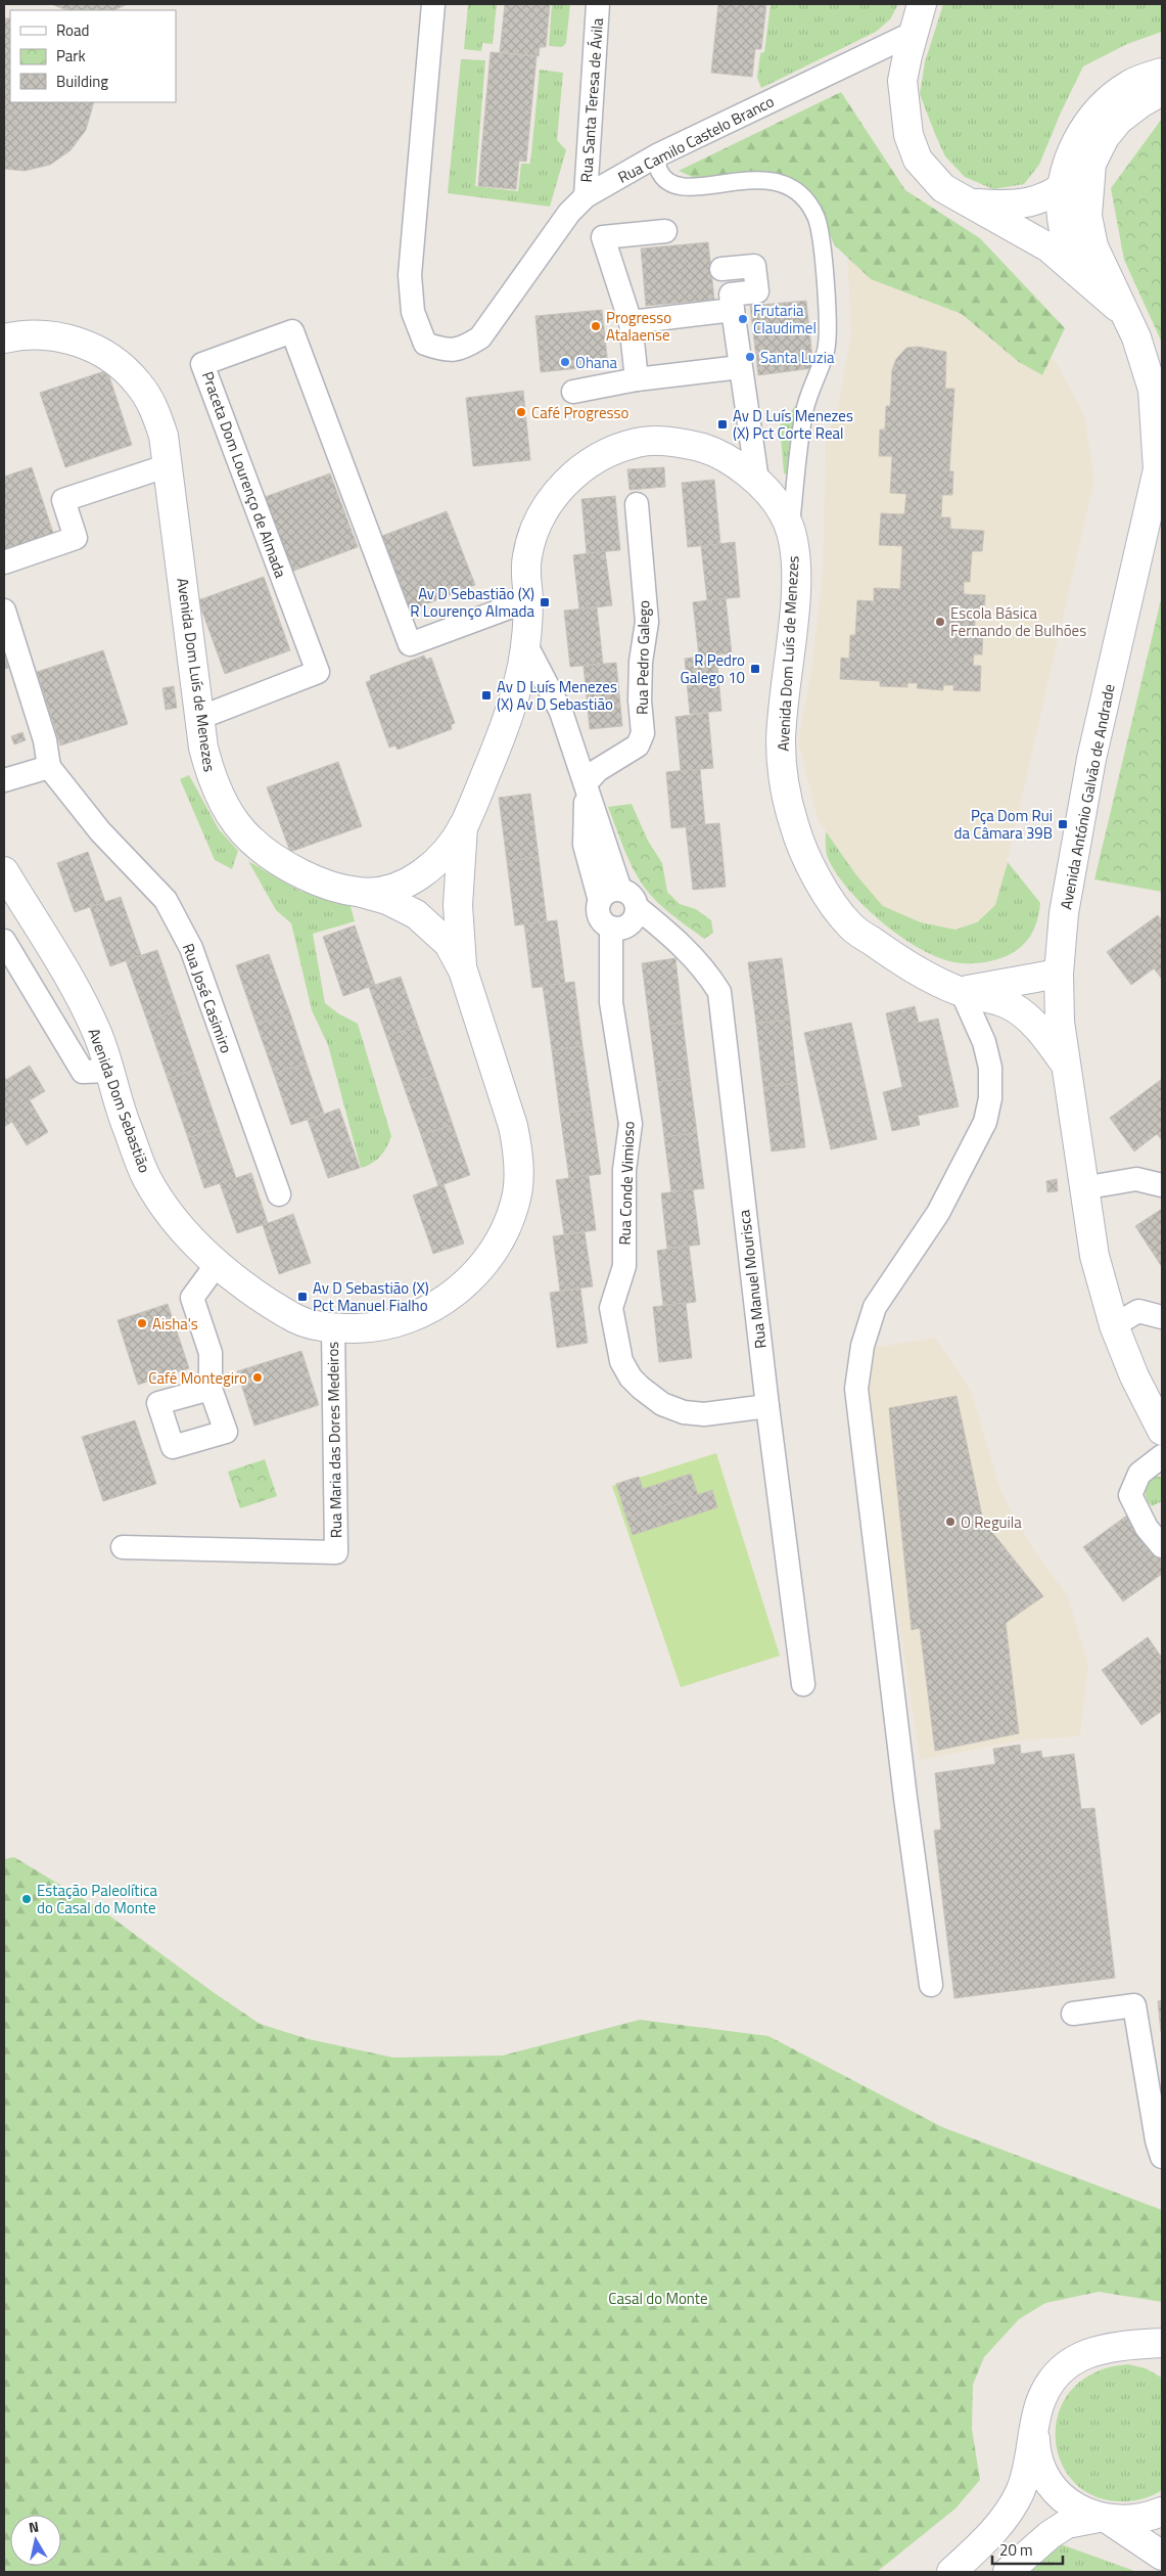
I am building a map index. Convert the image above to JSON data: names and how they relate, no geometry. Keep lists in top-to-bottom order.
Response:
{
  "streets": {
    "street": [
      "Rua Santa Teresa de Ávila",
      "Rua Camilo Castelo Branco",
      "Praceta Dom Lourenço de Almada",
      "Avenida Dom Luís de Menezes",
      "Rua Pedro Galego",
      "Avenida António Galvão de Andrade",
      "Rua José Casimiro",
      "Avenida Dom Sebastião",
      "Rua Conde Vimioso",
      "Rua Manuel Mourisca",
      "Rua Maria das Dores Medeiros"
    ]
  },
  "crossings": [
    ["Rua Santa Teresa de Ávila", "Rua Camilo Castelo Branco"],
    ["Praceta Dom Lourenço de Almada", "Avenida Dom Luís de Menezes"],
    ["Avenida Dom Luís de Menezes", "Avenida António Galvão de Andrade"],
    ["Avenida Dom Sebastião", "Rua Maria das Dores Medeiros"],
    ["Rua Conde Vimioso", "Rua Manuel Mourisca"]
  ],
  "parks": ["Casal do Monte"],
  "places": {
    "other": [
      "Frutaria Claudimel",
      "Progresso Atalaense",
      "Santa Luzia",
      "Ohana",
      "Café Progresso",
      "Escola Básica Fernando de Bulhões",
      "Aisha's",
      "Café Montegiro",
      "O Reguila",
      "Estação Paleolítica do Casal do Monte"
    ],
    "transit": [
      "Av D Luís Menezes (X) Pct Corte Real",
      "Av D Sebastião (X) R Lourenço Almada",
      "R Pedro Galego 10",
      "Av D Luís Menezes (X) Av D Sebastião",
      "Pça Dom Rui da Câmara 39B",
      "Av D Sebastião (X) Pct Manuel Fialho"
    ]
  },
  "legend": ["Road", "Park", "Building"],
  "scale_bar": "20 m",
  "north": "top"
}
